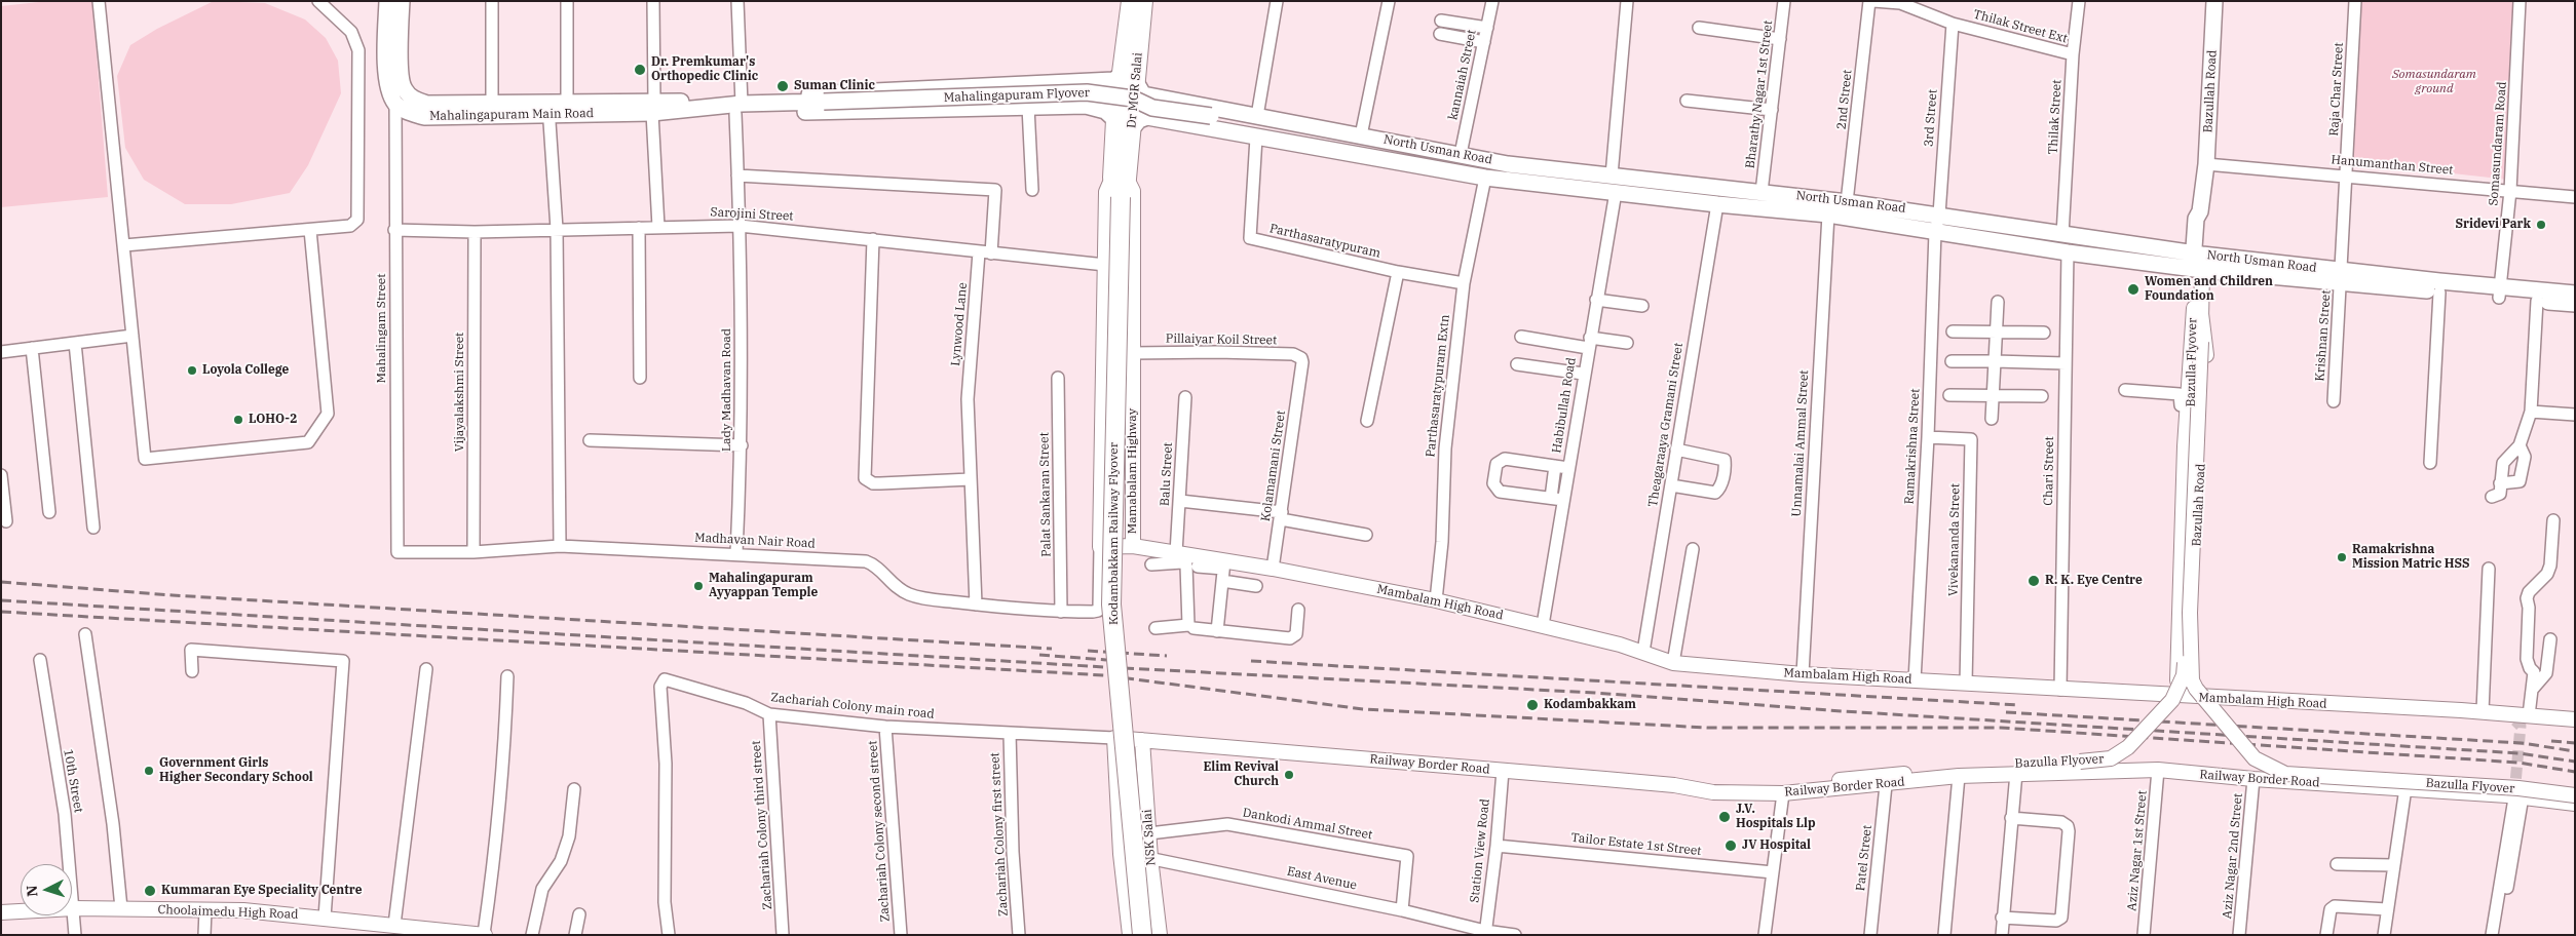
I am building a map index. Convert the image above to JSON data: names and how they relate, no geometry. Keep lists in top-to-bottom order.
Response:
{
  "streets": {
    "main road": [
      "Dr MGR Salai",
      "Bazullah Road",
      "Mahalingapuram Flyover",
      "Mahalingapuram Main Road",
      "North Usman Road",
      "Kodambakkam Railway Flyover"
    ],
    "street": [
      "Thilak Street Ext",
      "kannaiah Street",
      "Raja Char Street",
      "Bharathy Nagar 1st Street",
      "2nd Street",
      "Thilak Street",
      "3rd Street",
      "Somasundaram Road",
      "Hanumanthan Street",
      "Sarojini Street",
      "Parthasaratypuram",
      "Lynwood Lane",
      "Mahalingam Street",
      "Krishnan Street",
      "Pillaiyar Koil Street",
      "Bazulla Flyover",
      "Parthasaratypuram Extn",
      "Lady Madhavan Road",
      "Vijayalakshmi Street",
      "Habibullah Road",
      "Theagaraaya Gramani Street",
      "Unnamalai Ammal Street",
      "Ramakrishna Street",
      "Kolamamani Street",
      "Mamabalam Highway",
      "Chari Street",
      "Balu Street",
      "Palat Sankaran Street",
      "Vivekananda Street",
      "Madhavan Nair Road",
      "Mambalam High Road",
      "Zachariah Colony main road",
      "Railway Border Road",
      "10th Street",
      "Dankodi Ammal Street",
      "Zachariah Colony third street",
      "Zachariah Colony second street",
      "Zachariah Colony first street",
      "NSK Salai",
      "Tailor Estate 1st Street",
      "Station View Road",
      "Aziz Nagar 1st Street",
      "Aziz Nagar 2nd Street",
      "Patel Street",
      "East Avenue",
      "Choolaimedu High Road"
    ]
  },
  "crossings": [
    ["Thilak Street Ext", "Thilak Street"],
    ["Thilak Street Ext", "3rd Street"],
    ["kannaiah Street", "Mahalingapuram Flyover"],
    ["kannaiah Street", "North Usman Road"],
    ["Raja Char Street", "North Usman Road"],
    ["Raja Char Street", "Hanumanthan Street"],
    ["Raja Char Street", "Krishnan Street"],
    ["Dr MGR Salai", "North Usman Road"],
    ["Dr MGR Salai", "Mamabalam Highway"],
    ["Dr MGR Salai", "Kodambakkam Railway Flyover"],
    ["Bazullah Road", "North Usman Road"],
    ["Bazullah Road", "Hanumanthan Street"],
    ["Bazullah Road", "Bazulla Flyover"],
    ["Bazullah Road", "Mambalam High Road"],
    ["Bharathy Nagar 1st Street", "North Usman Road"],
    ["Mahalingapuram Flyover", "Mahalingapuram Main Road"],
    ["Mahalingapuram Flyover", "North Usman Road"],
    ["2nd Street", "North Usman Road"],
    ["Mahalingapuram Main Road", "Mahalingam Street"],
    ["Mahalingapuram Main Road", "Lady Madhavan Road"],
    ["Thilak Street", "North Usman Road"],
    ["3rd Street", "North Usman Road"],
    ["3rd Street", "Ramakrishna Street"],
    ["Somasundaram Road", "North Usman Road"],
    ["Somasundaram Road", "Hanumanthan Street"],
    ["North Usman Road", "Parthasaratypuram"],
    ["North Usman Road", "Krishnan Street"],
    ["North Usman Road", "Parthasaratypuram Extn"],
    ["North Usman Road", "Habibullah Road"],
    ["North Usman Road", "Theagaraaya Gramani Street"],
    ["North Usman Road", "Unnamalai Ammal Street"],
    ["North Usman Road", "Ramakrishna Street"],
    ["North Usman Road", "Chari Street"],
    ["Sarojini Street", "Lynwood Lane"],
    ["Sarojini Street", "Mahalingam Street"],
    ["Sarojini Street", "Lady Madhavan Road"],
    ["Sarojini Street", "Vijayalakshmi Street"],
    ["Parthasaratypuram", "Parthasaratypuram Extn"],
    ["Lynwood Lane", "Lady Madhavan Road"],
    ["Lynwood Lane", "Madhavan Nair Road"],
    ["Mahalingam Street", "Madhavan Nair Road"],
    ["Pillaiyar Koil Street", "Kolamamani Street"],
    ["Pillaiyar Koil Street", "Mamabalam Highway"],
    ["Bazulla Flyover", "Railway Border Road"],
    ["Parthasaratypuram Extn", "Mambalam High Road"],
    ["Lady Madhavan Road", "Madhavan Nair Road"],
    ["Vijayalakshmi Street", "Madhavan Nair Road"],
    ["Habibullah Road", "Mambalam High Road"],
    ["Theagaraaya Gramani Street", "Mambalam High Road"],
    ["Unnamalai Ammal Street", "Mambalam High Road"],
    ["Ramakrishna Street", "Vivekananda Street"],
    ["Ramakrishna Street", "Mambalam High Road"],
    ["Kolamamani Street", "Mambalam High Road"],
    ["Mamabalam Highway", "Kodambakkam Railway Flyover"],
    ["Mamabalam Highway", "Madhavan Nair Road"],
    ["Mamabalam Highway", "Mambalam High Road"],
    ["Chari Street", "Mambalam High Road"],
    ["Balu Street", "Mambalam High Road"],
    ["Palat Sankaran Street", "Madhavan Nair Road"],
    ["Vivekananda Street", "Mambalam High Road"],
    ["Zachariah Colony main road", "Railway Border Road"],
    ["Zachariah Colony main road", "Zachariah Colony third street"],
    ["Zachariah Colony main road", "Zachariah Colony second street"],
    ["Zachariah Colony main road", "Zachariah Colony first street"],
    ["Railway Border Road", "NSK Salai"],
    ["Railway Border Road", "Station View Road"],
    ["Railway Border Road", "Aziz Nagar 1st Street"],
    ["Railway Border Road", "Aziz Nagar 2nd Street"],
    ["Railway Border Road", "Patel Street"],
    ["10th Street", "Choolaimedu High Road"],
    ["Dankodi Ammal Street", "NSK Salai"],
    ["Dankodi Ammal Street", "East Avenue"],
    ["NSK Salai", "East Avenue"],
    ["Tailor Estate 1st Street", "Station View Road"],
    ["Station View Road", "East Avenue"]
  ],
  "parks": ["Somasundaram ground"],
  "places": [
    "Dr. Premkumar's Orthopedic Clinic",
    "Suman Clinic",
    "Sridevi Park",
    "Women and Children Foundation",
    "Loyola College",
    "LOHO-2",
    "Ramakrishna Mission Matric HSS",
    "R. K. Eye Centre",
    "Mahalingapuram Ayyappan Temple",
    "Kodambakkam",
    "Government Girls Higher Secondary School",
    "Elim Revival Church",
    "J.V. Hospitals Llp",
    "JV Hospital",
    "Kummaran Eye Speciality Centre"
  ],
  "north": "left"
}
